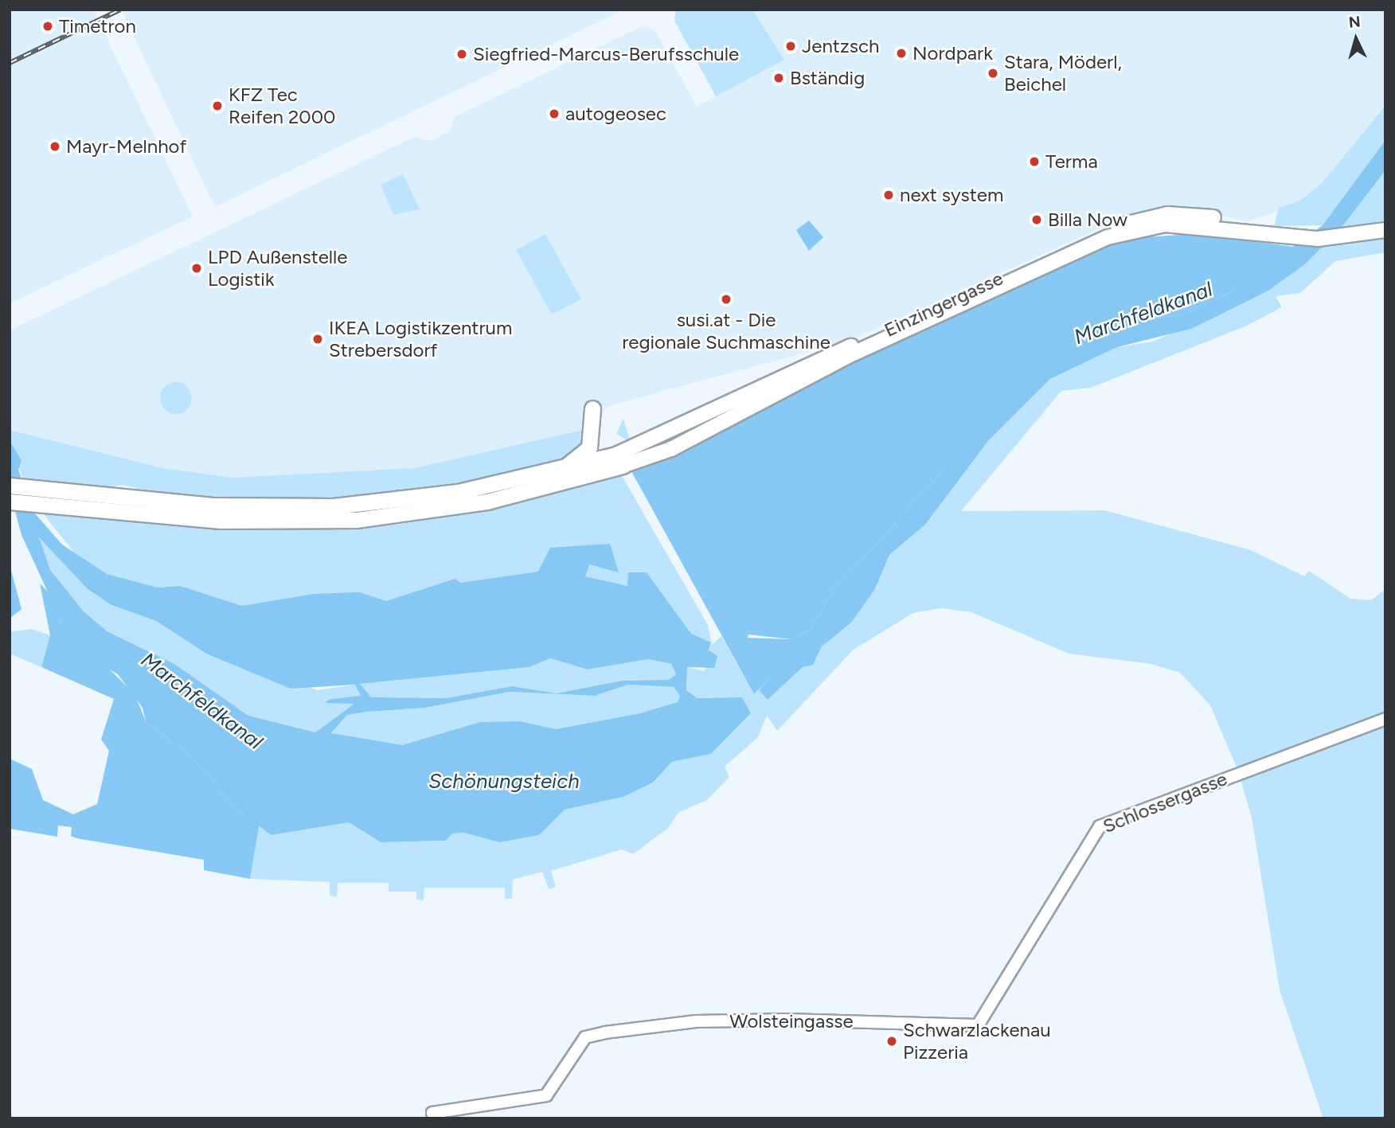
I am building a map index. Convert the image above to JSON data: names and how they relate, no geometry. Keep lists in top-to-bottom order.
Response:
{
  "streets": {
    "main road": ["Einzingergasse"],
    "street": ["Schlossergasse", "Wolsteingasse"]
  },
  "crossings": [
    ["Schlossergasse", "Wolsteingasse"]
  ],
  "water": ["Marchfeldkanal", "Schönungsteich"],
  "places": [
    "Timetron",
    "Jentzsch",
    "Nordpark",
    "Siegfried-Marcus-Berufsschule",
    "Stara, Möderl, Beichel",
    "Bständig",
    "KFZ Tec Reifen 2000",
    "autogeosec",
    "Mayr-Melnhof",
    "Terma",
    "next system",
    "Billa Now",
    "LPD Außenstelle Logistik",
    "susi.at - Die regionale Suchmaschine",
    "IKEA Logistikzentrum Strebersdorf",
    "Schwarzlackenau Pizzeria"
  ],
  "north": "top"
}
